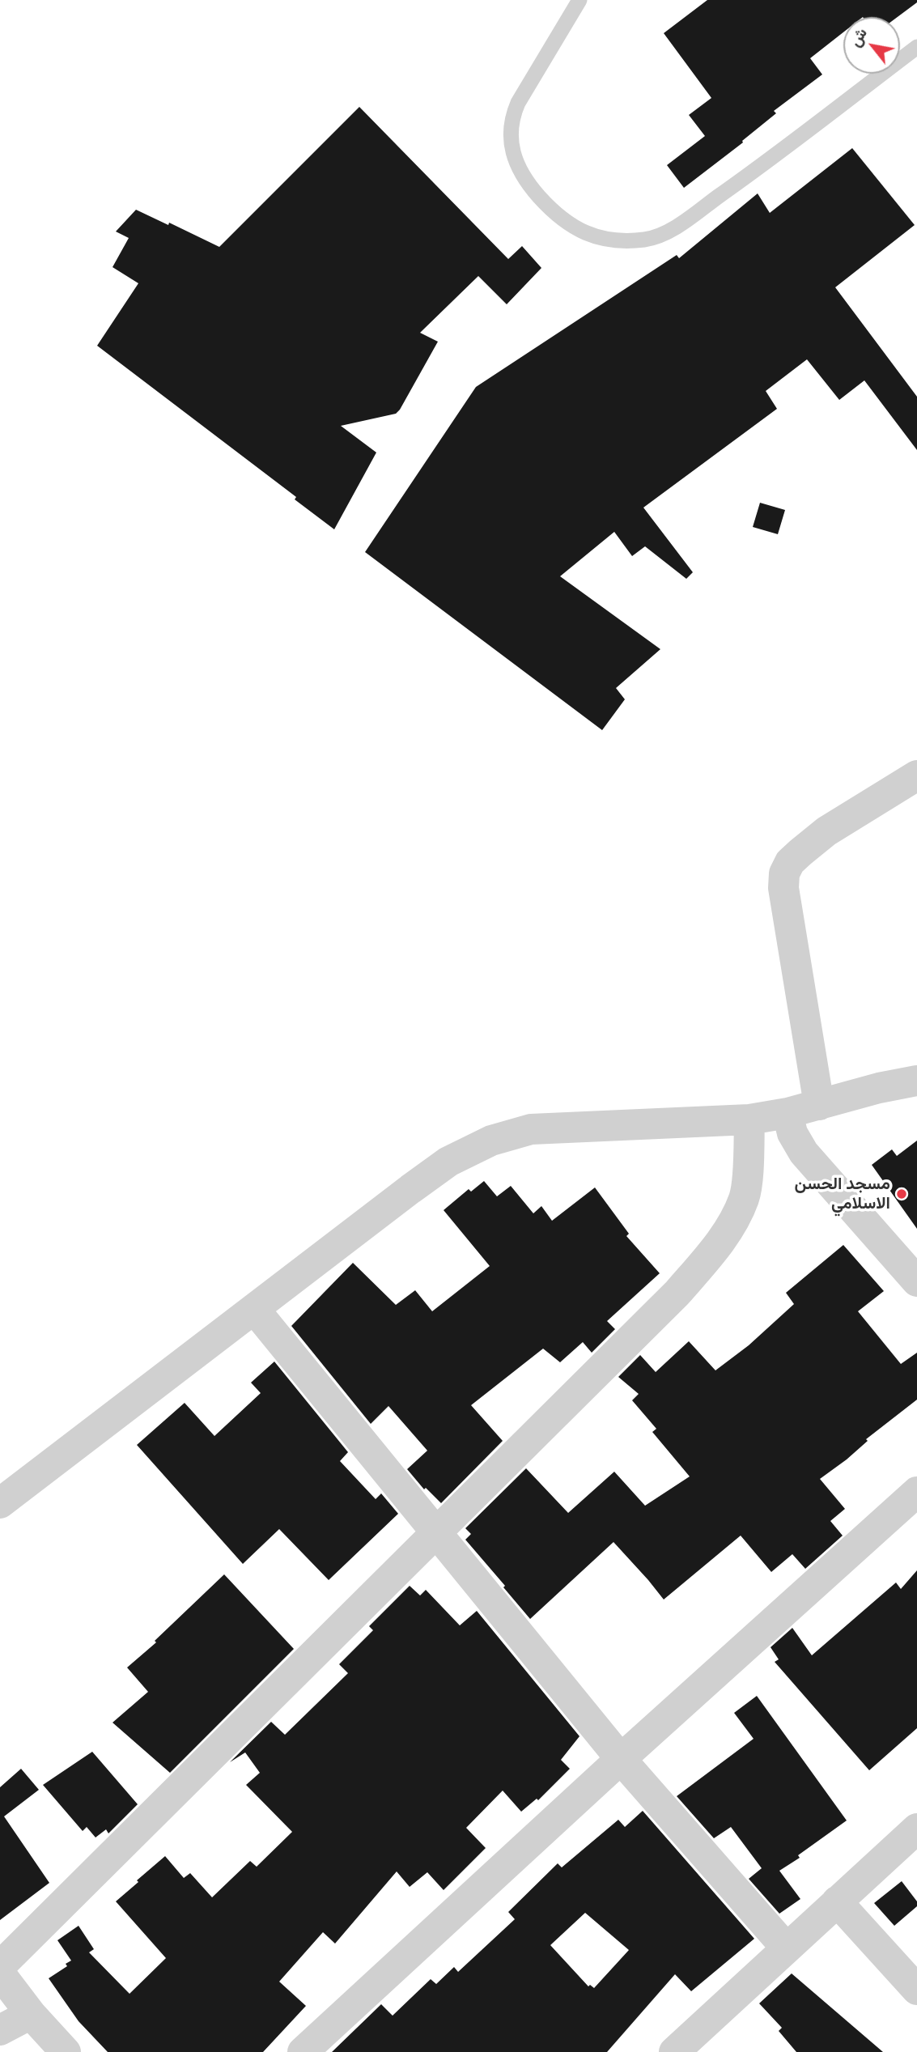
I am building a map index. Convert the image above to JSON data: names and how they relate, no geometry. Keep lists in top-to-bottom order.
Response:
{
  "places": ["مسجد الحسن الاسلامي"],
  "north": "top left"
}
